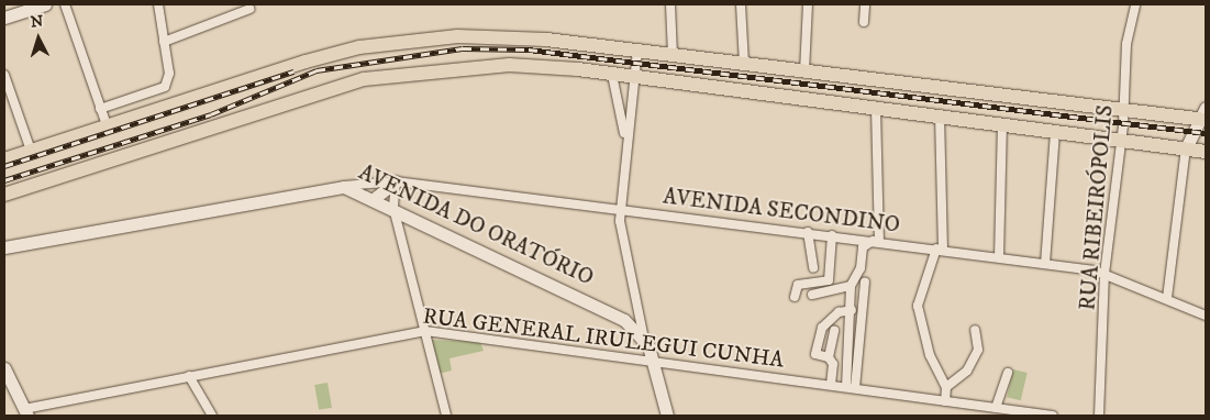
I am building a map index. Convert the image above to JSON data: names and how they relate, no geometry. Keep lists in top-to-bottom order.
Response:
{
  "streets": {
    "main road": ["AVENIDA DO ORATÓRIO"],
    "street": ["RUA RIBEIRÓPOLIS", "AVENIDA SECONDINO", "RUA GENERAL IRULEGUI CUNHA"]
  },
  "crossings": [
    ["RUA RIBEIRÓPOLIS", "AVENIDA SECONDINO"],
    ["AVENIDA SECONDINO", "AVENIDA DO ORATÓRIO"]
  ],
  "north": "top"
}
